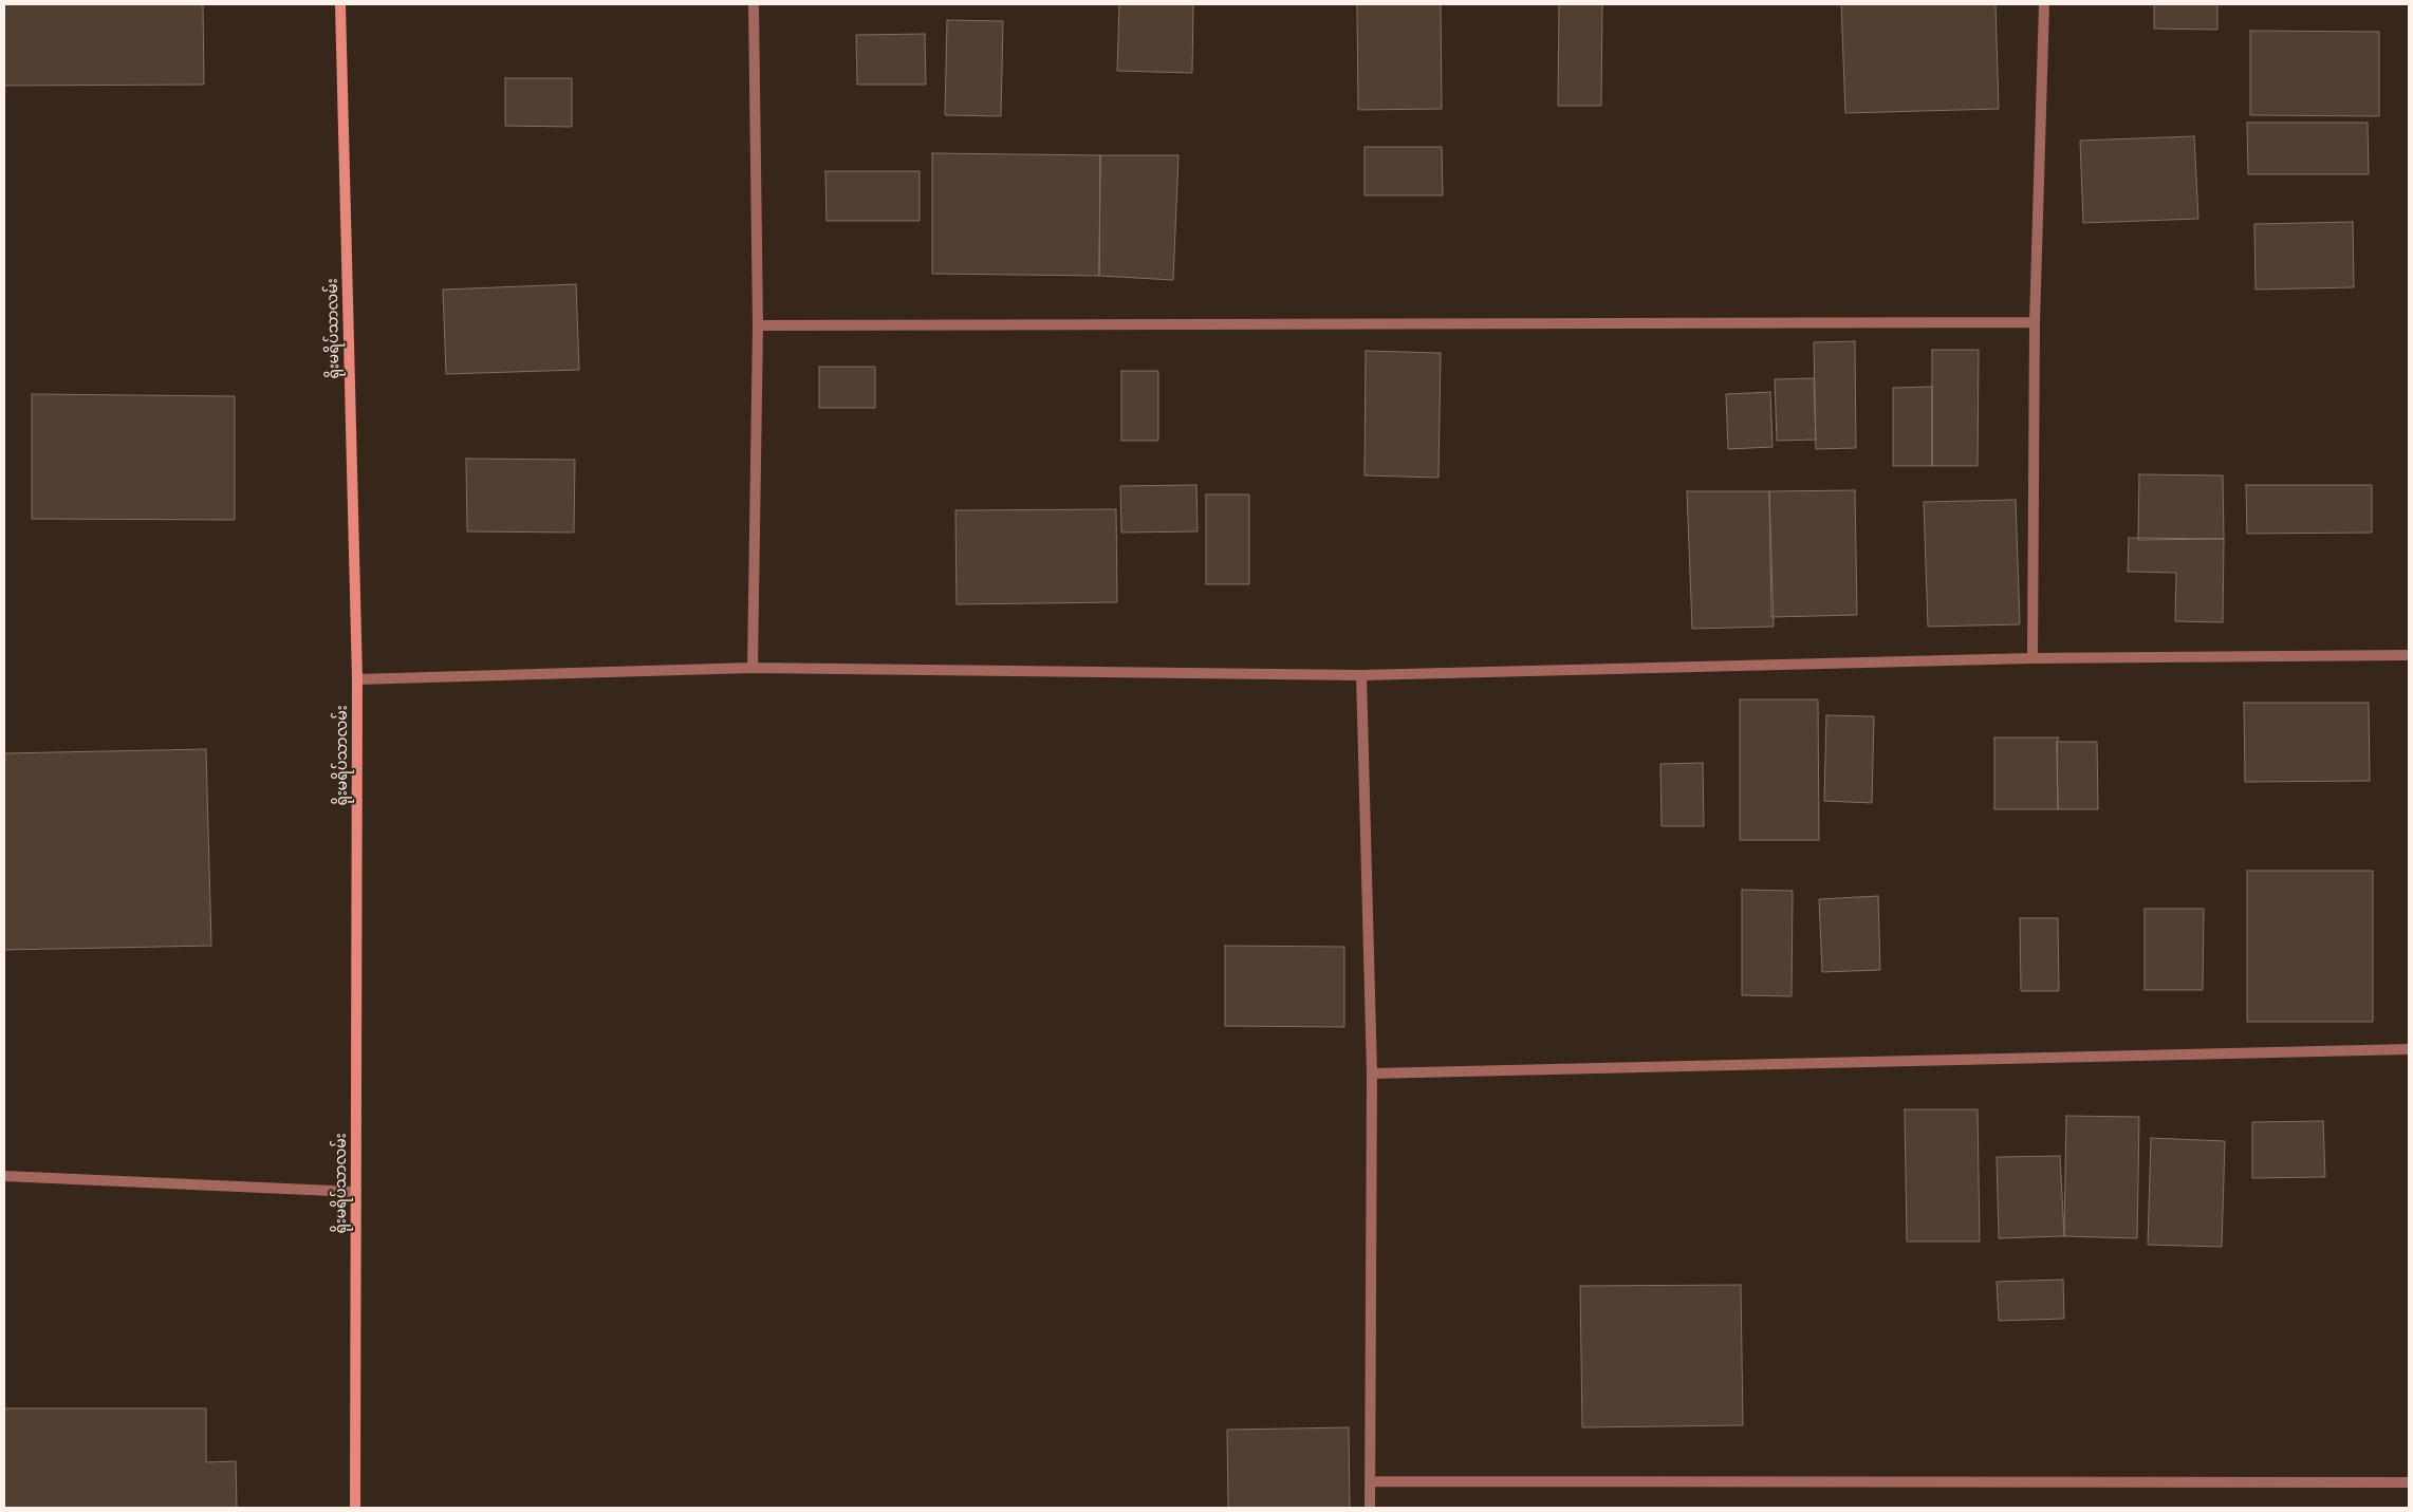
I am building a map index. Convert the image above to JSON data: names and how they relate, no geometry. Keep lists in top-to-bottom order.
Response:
{
  "streets": {
    "street": ["ရိုးမရိပ်သာလမ်း"]
  }
}
